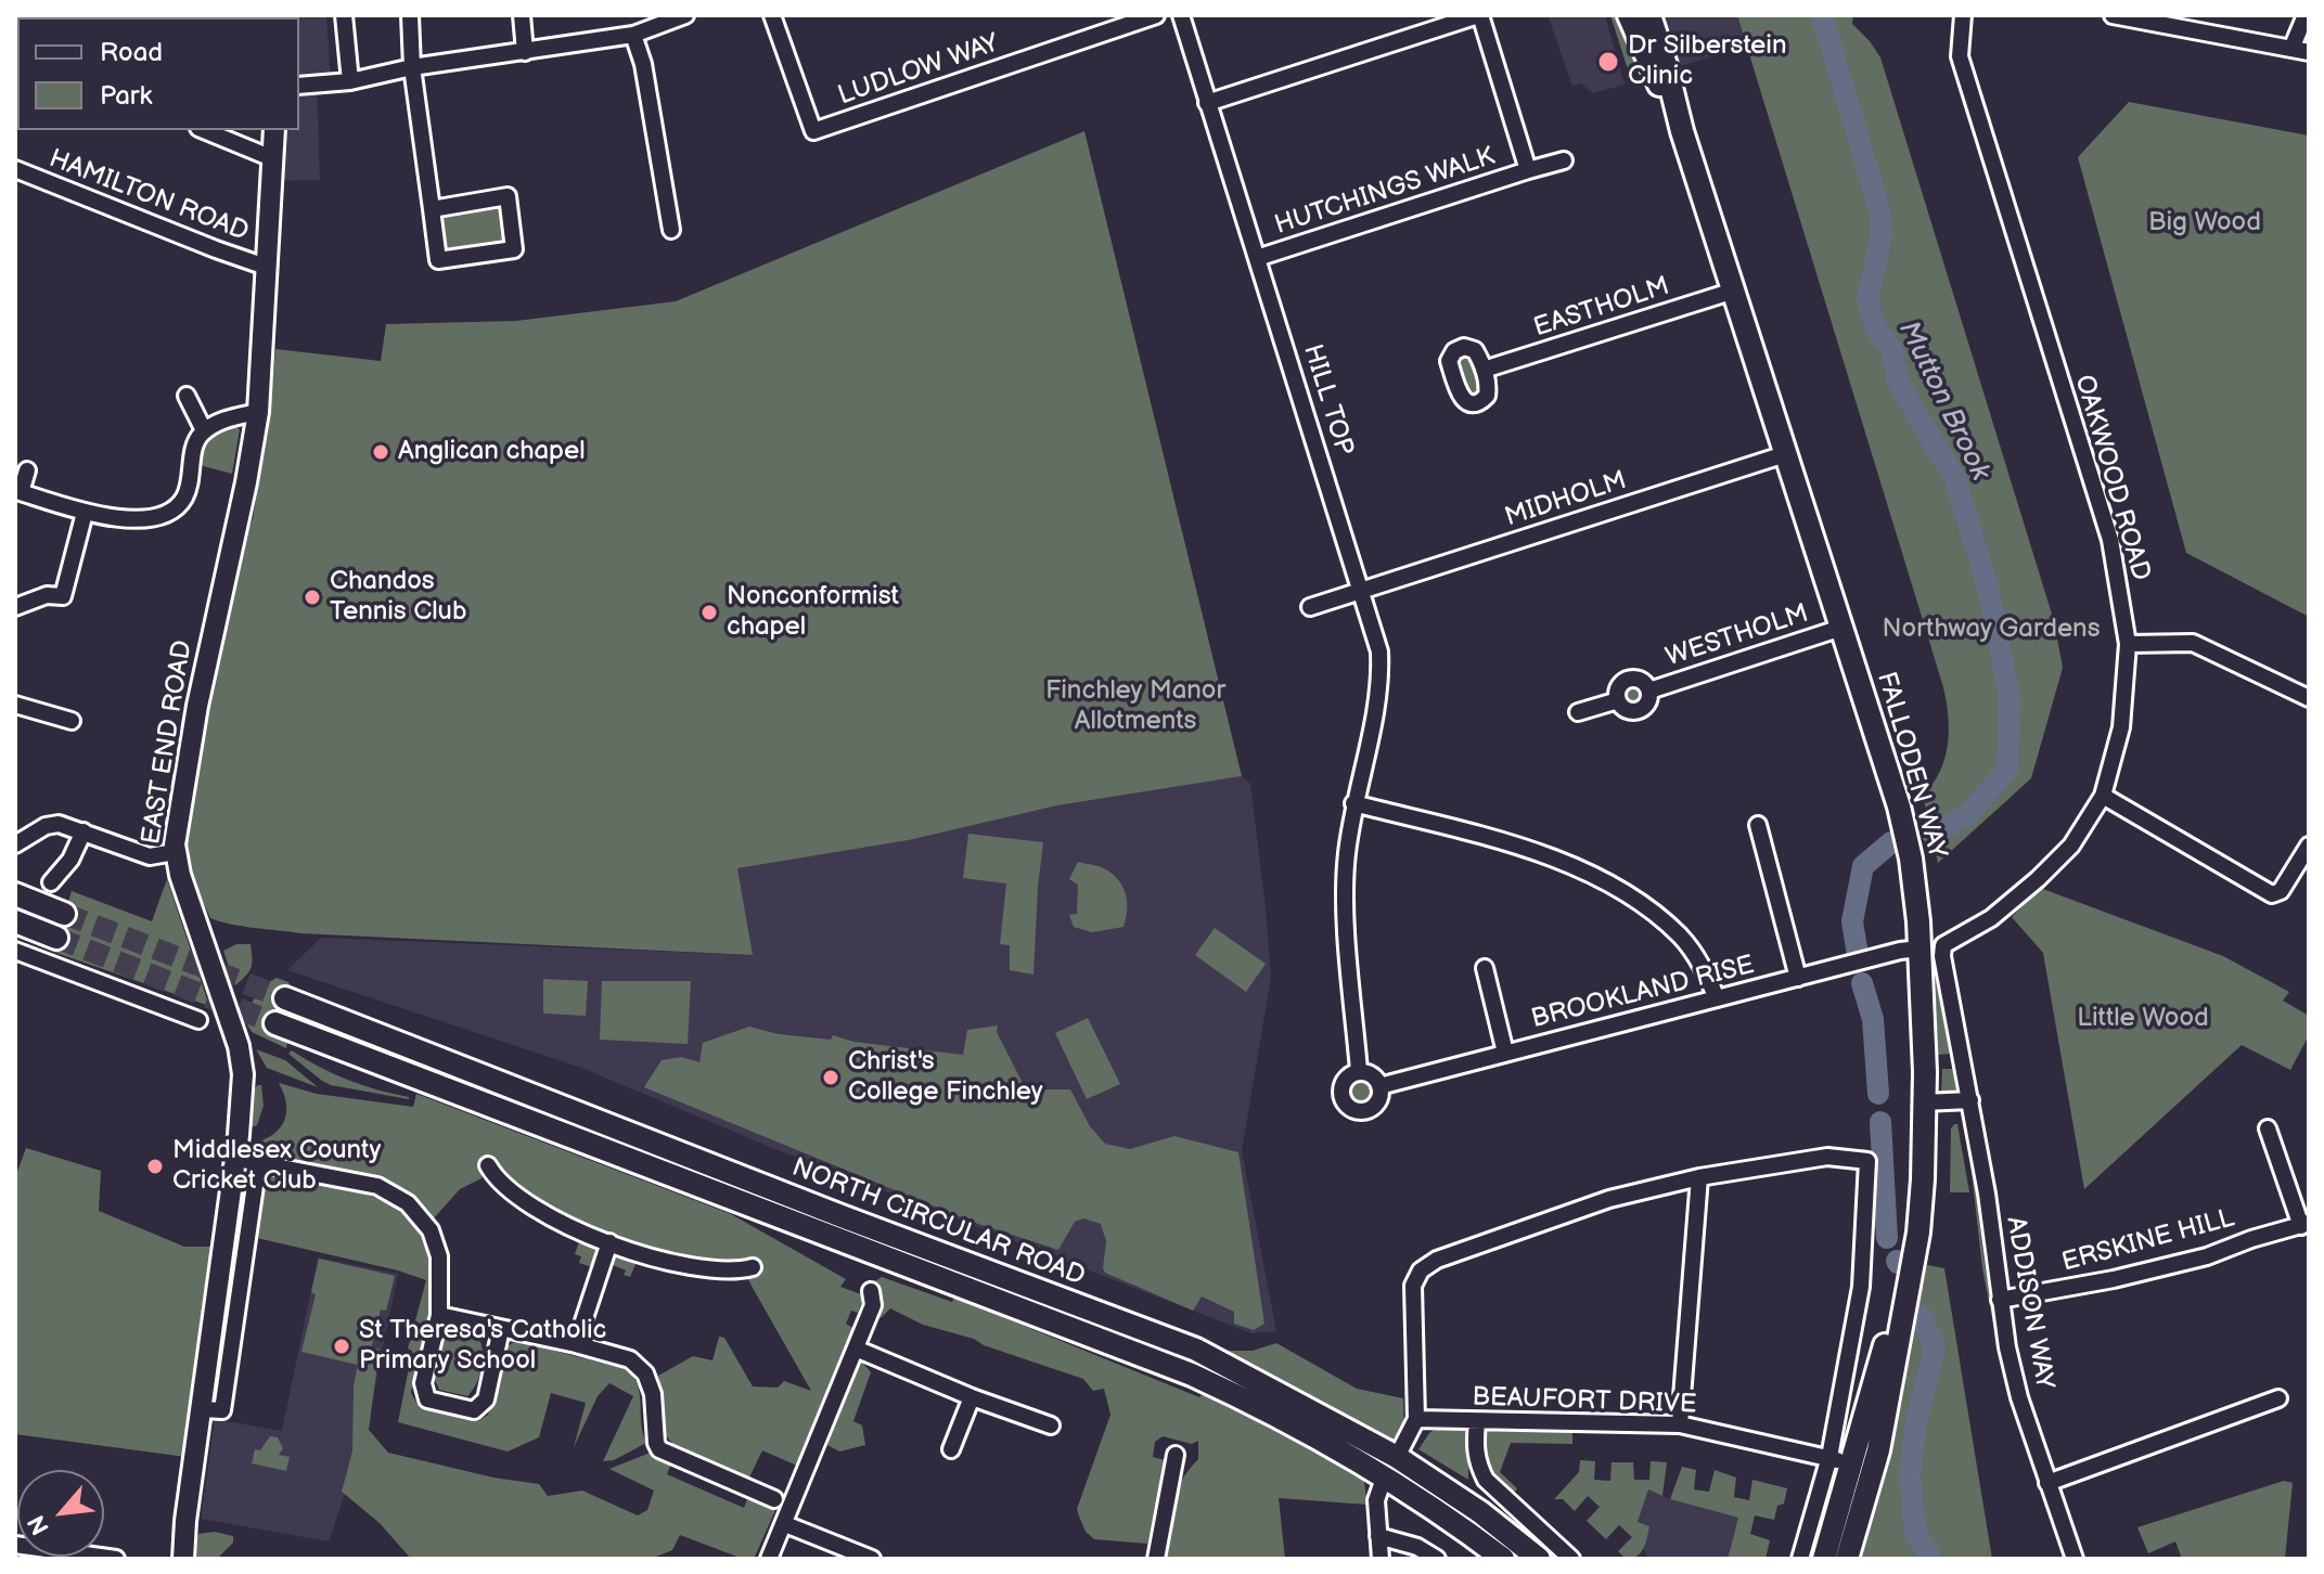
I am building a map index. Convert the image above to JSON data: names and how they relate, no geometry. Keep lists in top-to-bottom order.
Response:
{
  "streets": {
    "highway": ["FALLODEN WAY", "NORTH CIRCULAR ROAD"],
    "main road": ["EAST END ROAD"],
    "street": [
      "LUDLOW WAY",
      "HUTCHINGS WALK",
      "HAMILTON ROAD",
      "EASTHOLM",
      "HILL TOP",
      "OAKWOOD ROAD",
      "MIDHOLM",
      "WESTHOLM",
      "BROOKLAND RISE",
      "ERSKINE HILL",
      "ADDISON WAY",
      "BEAUFORT DRIVE"
    ]
  },
  "crossings": [
    ["HUTCHINGS WALK", "HILL TOP"],
    ["HAMILTON ROAD", "EAST END ROAD"],
    ["EASTHOLM", "FALLODEN WAY"],
    ["HILL TOP", "MIDHOLM"],
    ["HILL TOP", "BROOKLAND RISE"],
    ["OAKWOOD ROAD", "ADDISON WAY"],
    ["MIDHOLM", "FALLODEN WAY"],
    ["WESTHOLM", "FALLODEN WAY"],
    ["FALLODEN WAY", "BROOKLAND RISE"],
    ["FALLODEN WAY", "BEAUFORT DRIVE"],
    ["ERSKINE HILL", "ADDISON WAY"]
  ],
  "water": ["Mutton Brook"],
  "parks": [
    "Big Wood",
    "Northway Gardens",
    "Finchley Manor Allotments",
    "Little Wood"
  ],
  "places": [
    "Dr Silberstein Clinic",
    "Anglican chapel",
    "Chandos Tennis Club",
    "Nonconformist chapel",
    "Christ's College Finchley",
    "Middlesex County Cricket Club",
    "St Theresa's Catholic Primary School"
  ],
  "legend": ["Road", "Park"],
  "north": "bottom left"
}
